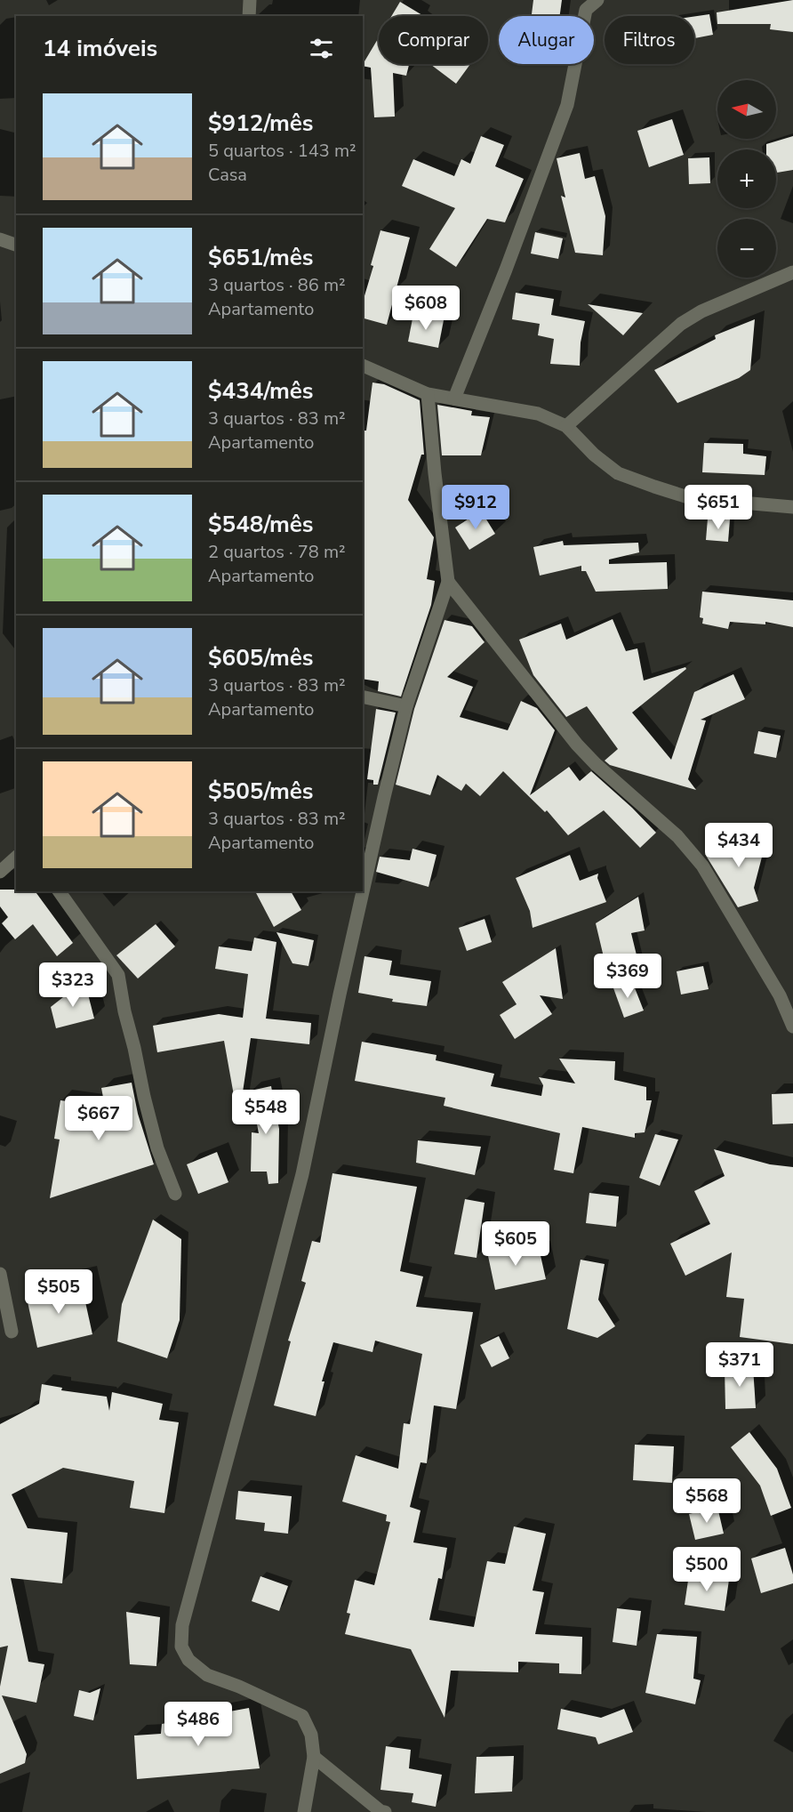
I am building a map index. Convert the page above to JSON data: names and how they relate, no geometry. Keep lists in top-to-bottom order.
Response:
{
  "north": "left",
  "page": {
    "chip": ["Comprar", "Alugar", "Filtros"],
    "heading": "14 imóveis",
    "map_buttons": ["+", "−"],
    "list": [
      {
        "name": "$912/mês",
        "note": "5 quartos · 143 m² · Casa"
      },
      {
        "name": "$651/mês",
        "note": "3 quartos · 86 m² · Apartamento"
      },
      {
        "name": "$434/mês",
        "note": "3 quartos · 83 m² · Apartamento"
      },
      {
        "name": "$548/mês",
        "note": "2 quartos · 78 m² · Apartamento"
      },
      {
        "name": "$605/mês",
        "note": "3 quartos · 83 m² · Apartamento"
      },
      {
        "name": "$505/mês",
        "note": "3 quartos · 83 m² · Apartamento"
      }
    ],
    "price": [
      "$608",
      "$912",
      "$651",
      "$434",
      "$369",
      "$323",
      "$548",
      "$667",
      "$605",
      "$505",
      "$371",
      "$568",
      "$500",
      "$486"
    ]
  }
}
